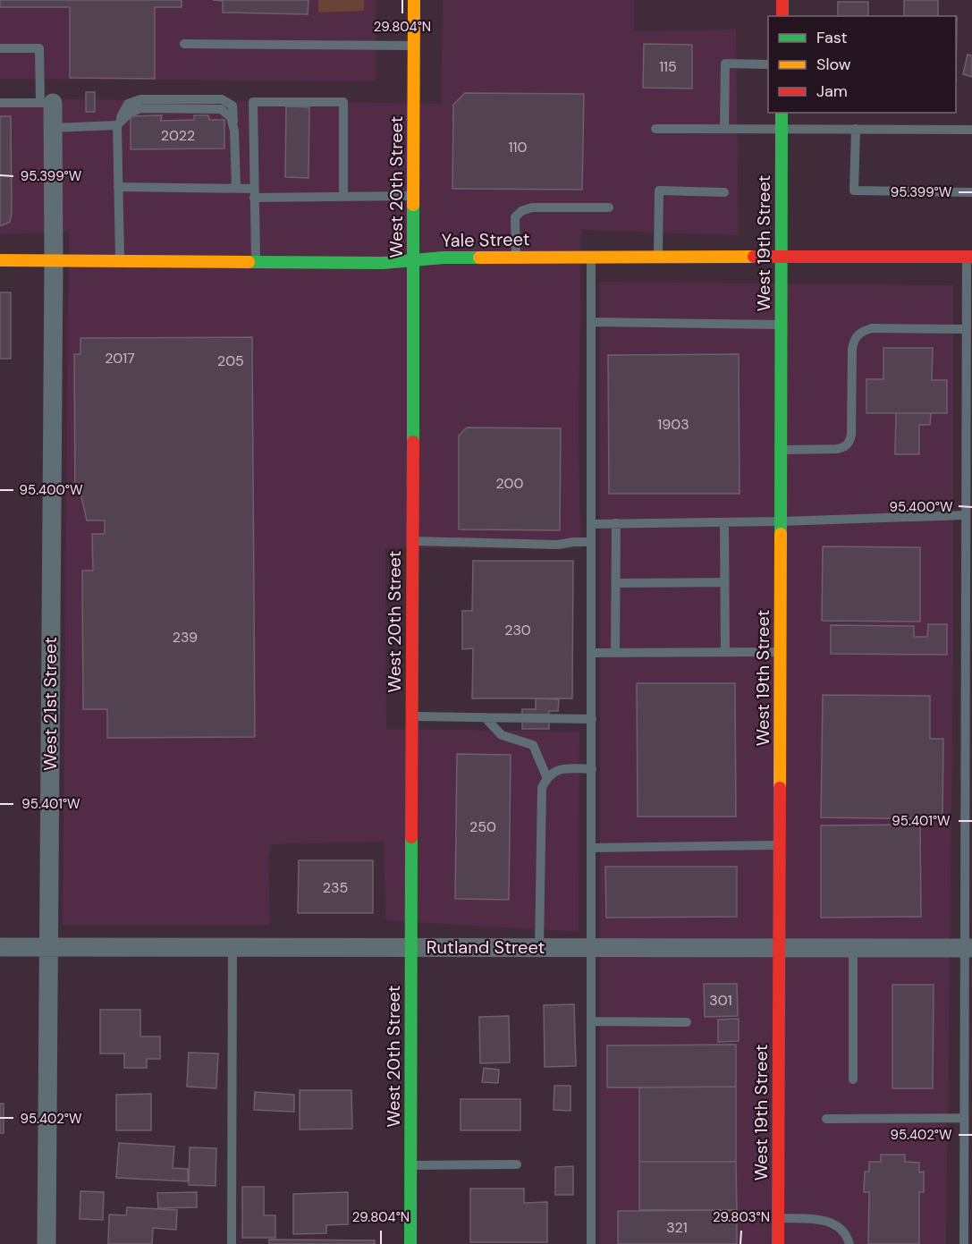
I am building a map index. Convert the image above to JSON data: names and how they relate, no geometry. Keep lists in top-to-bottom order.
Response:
{
  "streets": {
    "main road": ["West 20th Street", "Yale Street", "West 19th Street"],
    "street": ["West 21st Street", "Rutland Street"]
  },
  "crossings": [
    ["West 20th Street", "Yale Street"],
    ["West 20th Street", "Rutland Street"],
    ["Yale Street", "West 19th Street"],
    ["Yale Street", "West 21st Street"],
    ["West 19th Street", "Rutland Street"],
    ["West 21st Street", "Rutland Street"]
  ],
  "house_numbers": [
    "115",
    "2022",
    "110",
    "2017",
    "205",
    "1903",
    "200",
    "230",
    "239",
    "250",
    "235",
    "301",
    "321"
  ],
  "legend": ["Fast", "Slow", "Jam"],
  "coordinates": [
    "29.804°N",
    "95.399°W",
    "95.400°W",
    "95.401°W",
    "95.402°W",
    "29.803°N"
  ]
}
